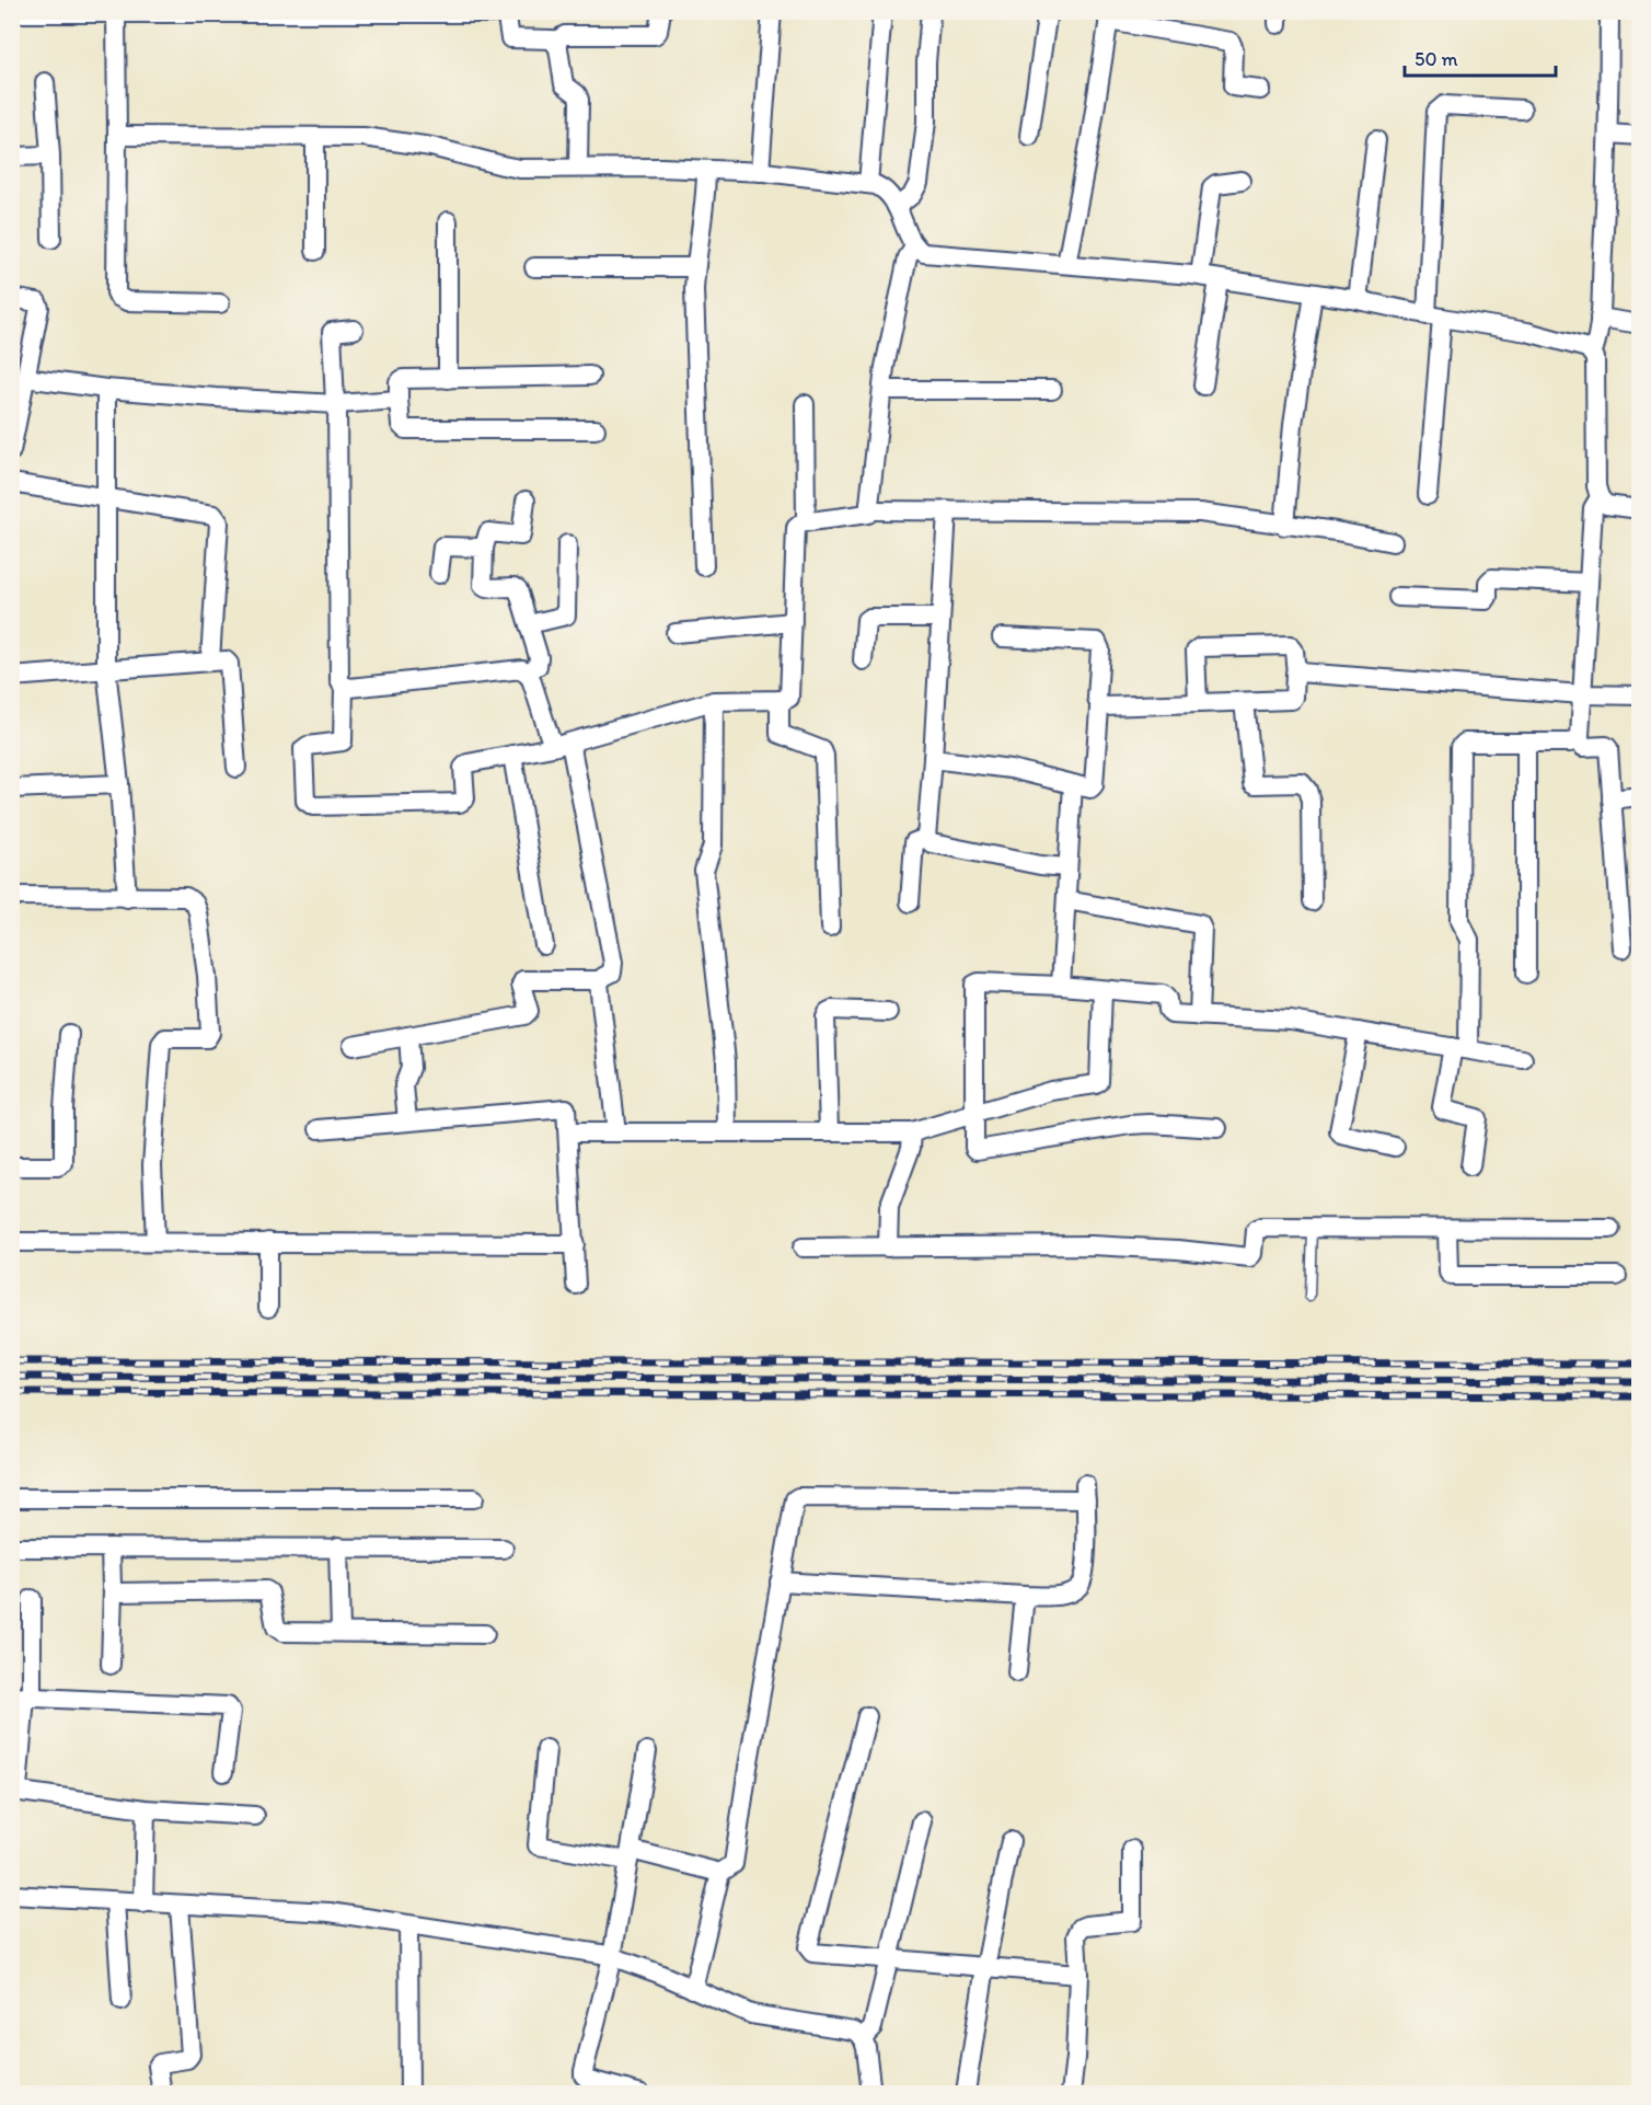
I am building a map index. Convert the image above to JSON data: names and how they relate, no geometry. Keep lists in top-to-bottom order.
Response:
{
  "scale_bar": "50 m"
}
